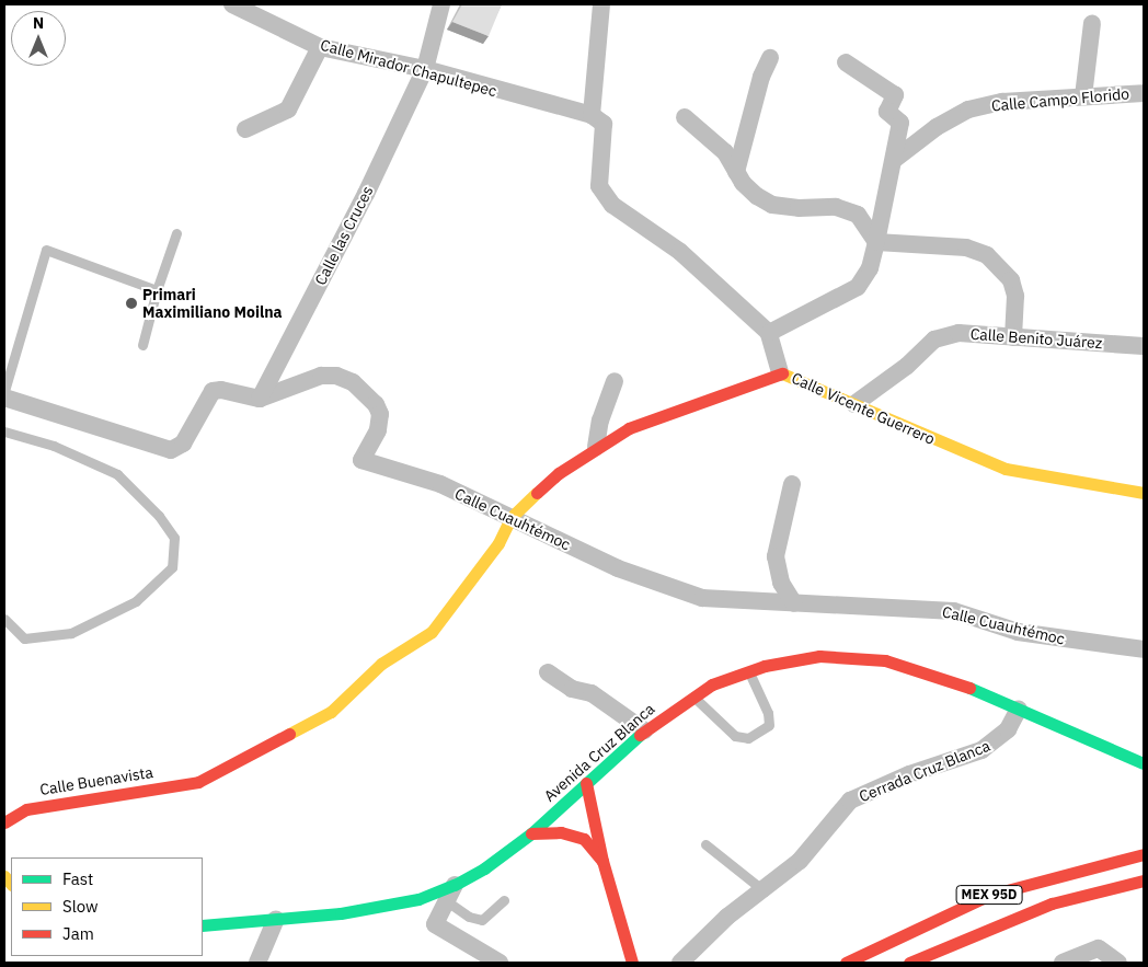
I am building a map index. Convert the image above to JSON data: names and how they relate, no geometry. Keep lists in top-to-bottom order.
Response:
{
  "streets": {
    "main road": [
      "Calle Vicente Guerrero",
      "Avenida Cruz Blanca",
      "Calle Buenavista",
      "MEX 95D"
    ],
    "street": [
      "Calle Mirador Chapultepec",
      "Calle Campo Florido",
      "Calle las Cruces",
      "Calle Benito Juárez",
      "Calle Cuauhtémoc",
      "Cerrada Cruz Blanca"
    ]
  },
  "crossings": [
    ["Calle Mirador Chapultepec", "Calle las Cruces"],
    ["Calle las Cruces", "Calle Cuauhtémoc"],
    ["Calle Benito Juárez", "Calle Vicente Guerrero"],
    ["Calle Vicente Guerrero", "Calle Cuauhtémoc"],
    ["Calle Vicente Guerrero", "Calle Buenavista"],
    ["Avenida Cruz Blanca", "Cerrada Cruz Blanca"]
  ],
  "places": ["Primari Maximiliano Moilna"],
  "legend": ["Fast", "Slow", "Jam"],
  "north": "top"
}
